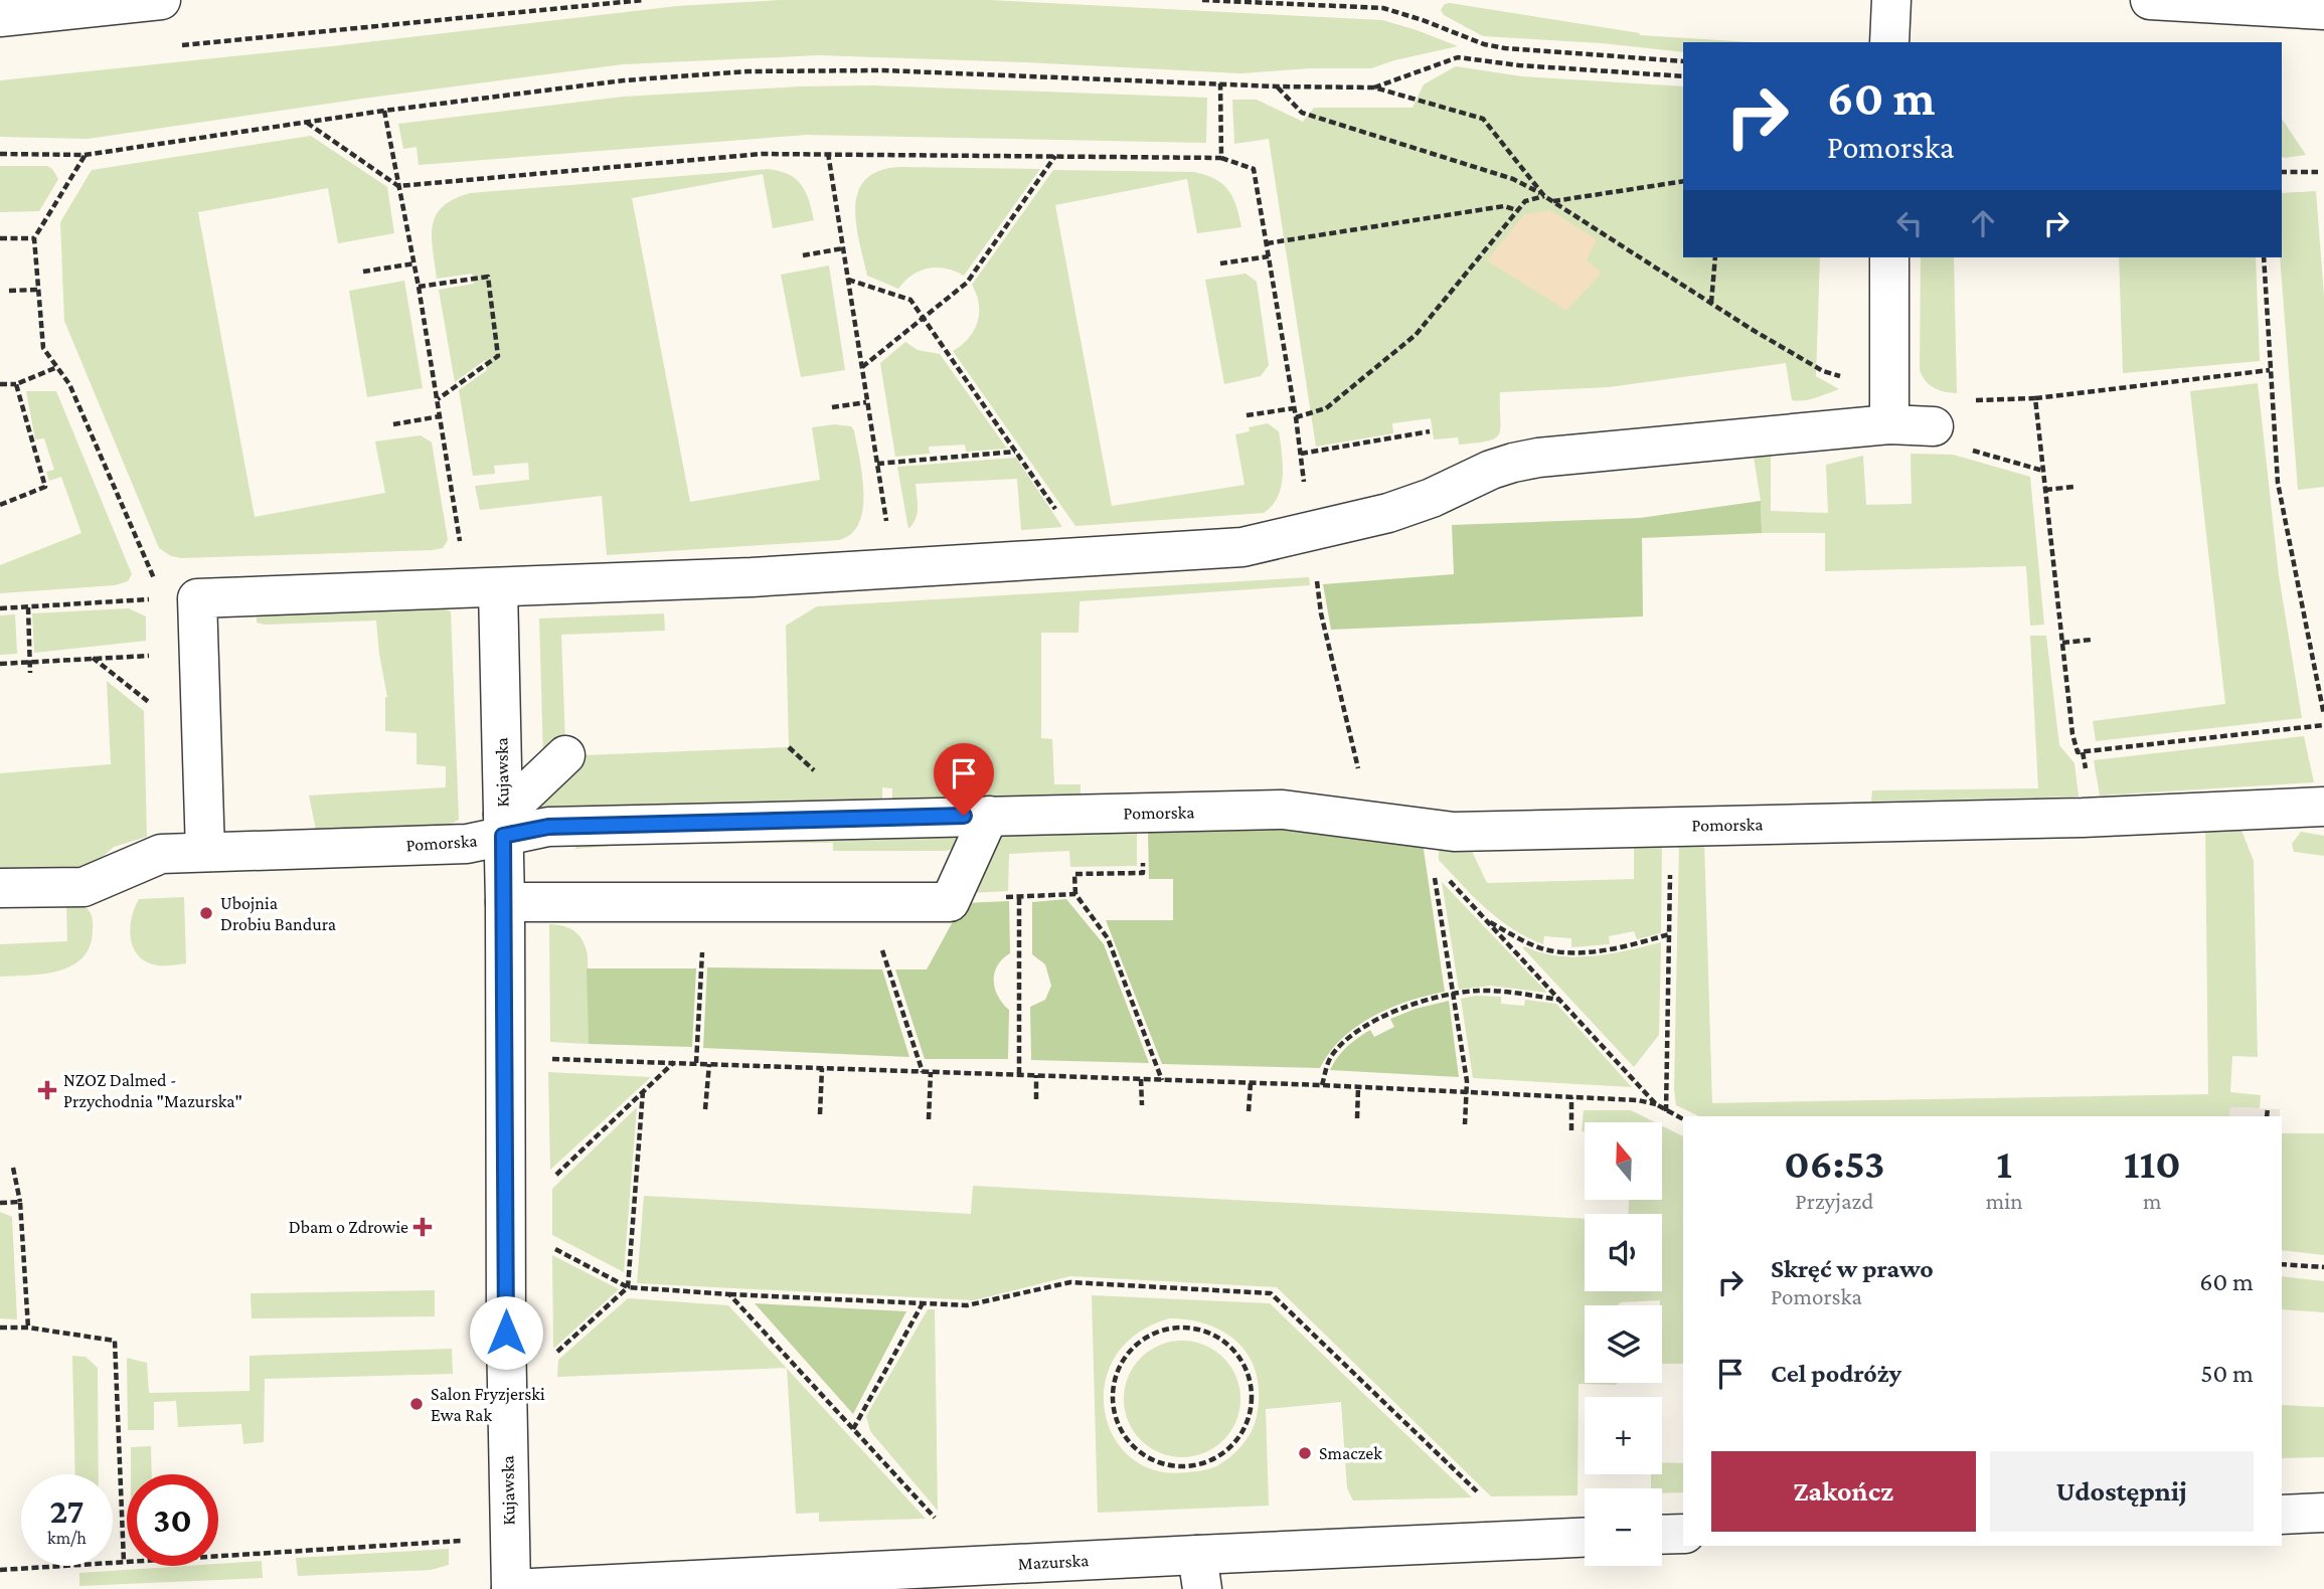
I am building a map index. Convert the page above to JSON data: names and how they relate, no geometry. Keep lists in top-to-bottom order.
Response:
{
  "streets": {
    "street": ["Kujawska", "Pomorska", "Mazurska"]
  },
  "crossings": [
    ["Kujawska", "Pomorska"],
    ["Kujawska", "Mazurska"]
  ],
  "places": {
    "other": ["Ubojnia Drobiu Bandura", "Salon Fryzjerski Ewa Rak", "Smaczek"],
    "health": ["NZOZ Dalmed - Przychodnia \"Mazurska\"", "Dbam o Zdrowie"]
  },
  "north": "top",
  "page": {
    "turn": ["60 m", "Pomorska"],
    "eta": [
      "06:53",
      "Przyjazd",
      "1",
      "min",
      "110",
      "m"
    ],
    "map_buttons": ["+", "−"],
    "list": [
      {
        "name": "Skręć w prawo",
        "note": "Pomorska",
        "value": "60 m"
      },
      {
        "name": "Cel podróży",
        "value": "50 m"
      }
    ],
    "buttons": ["Zakończ", "Udostępnij"],
    "speed": "27 km/h",
    "limit": "30"
  }
}
